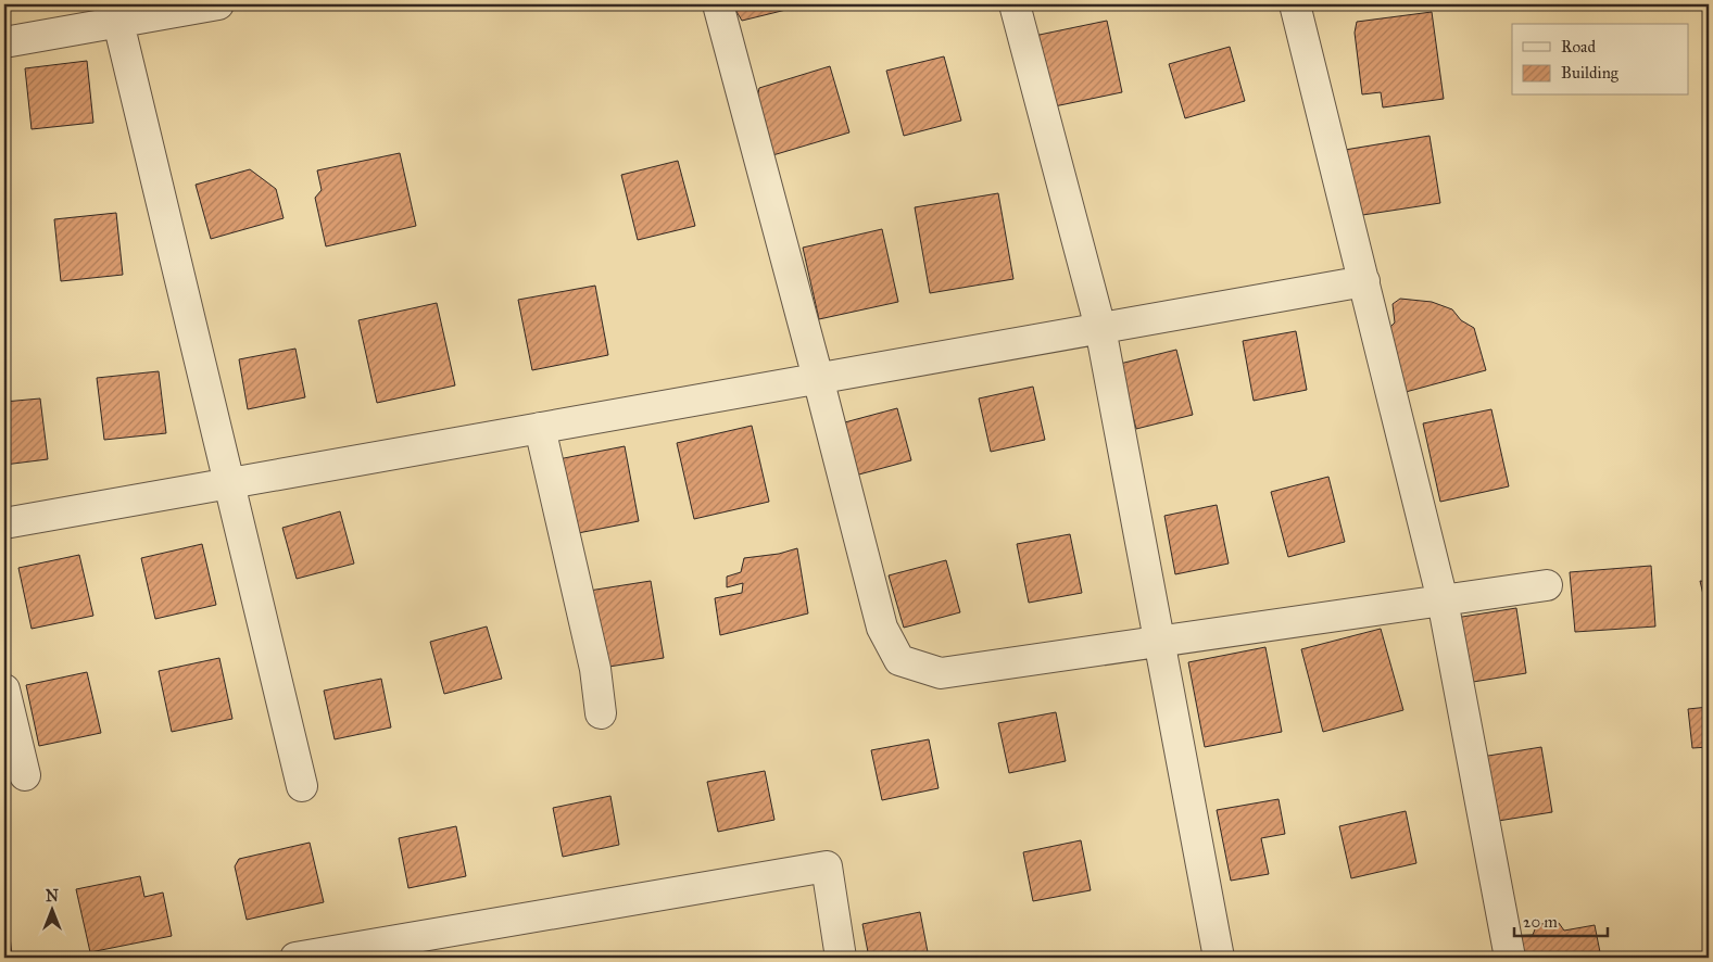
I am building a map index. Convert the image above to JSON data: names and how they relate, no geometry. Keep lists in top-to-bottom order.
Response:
{
  "legend": ["Road", "Building"],
  "scale_bar": "20 m",
  "north": "top"
}
